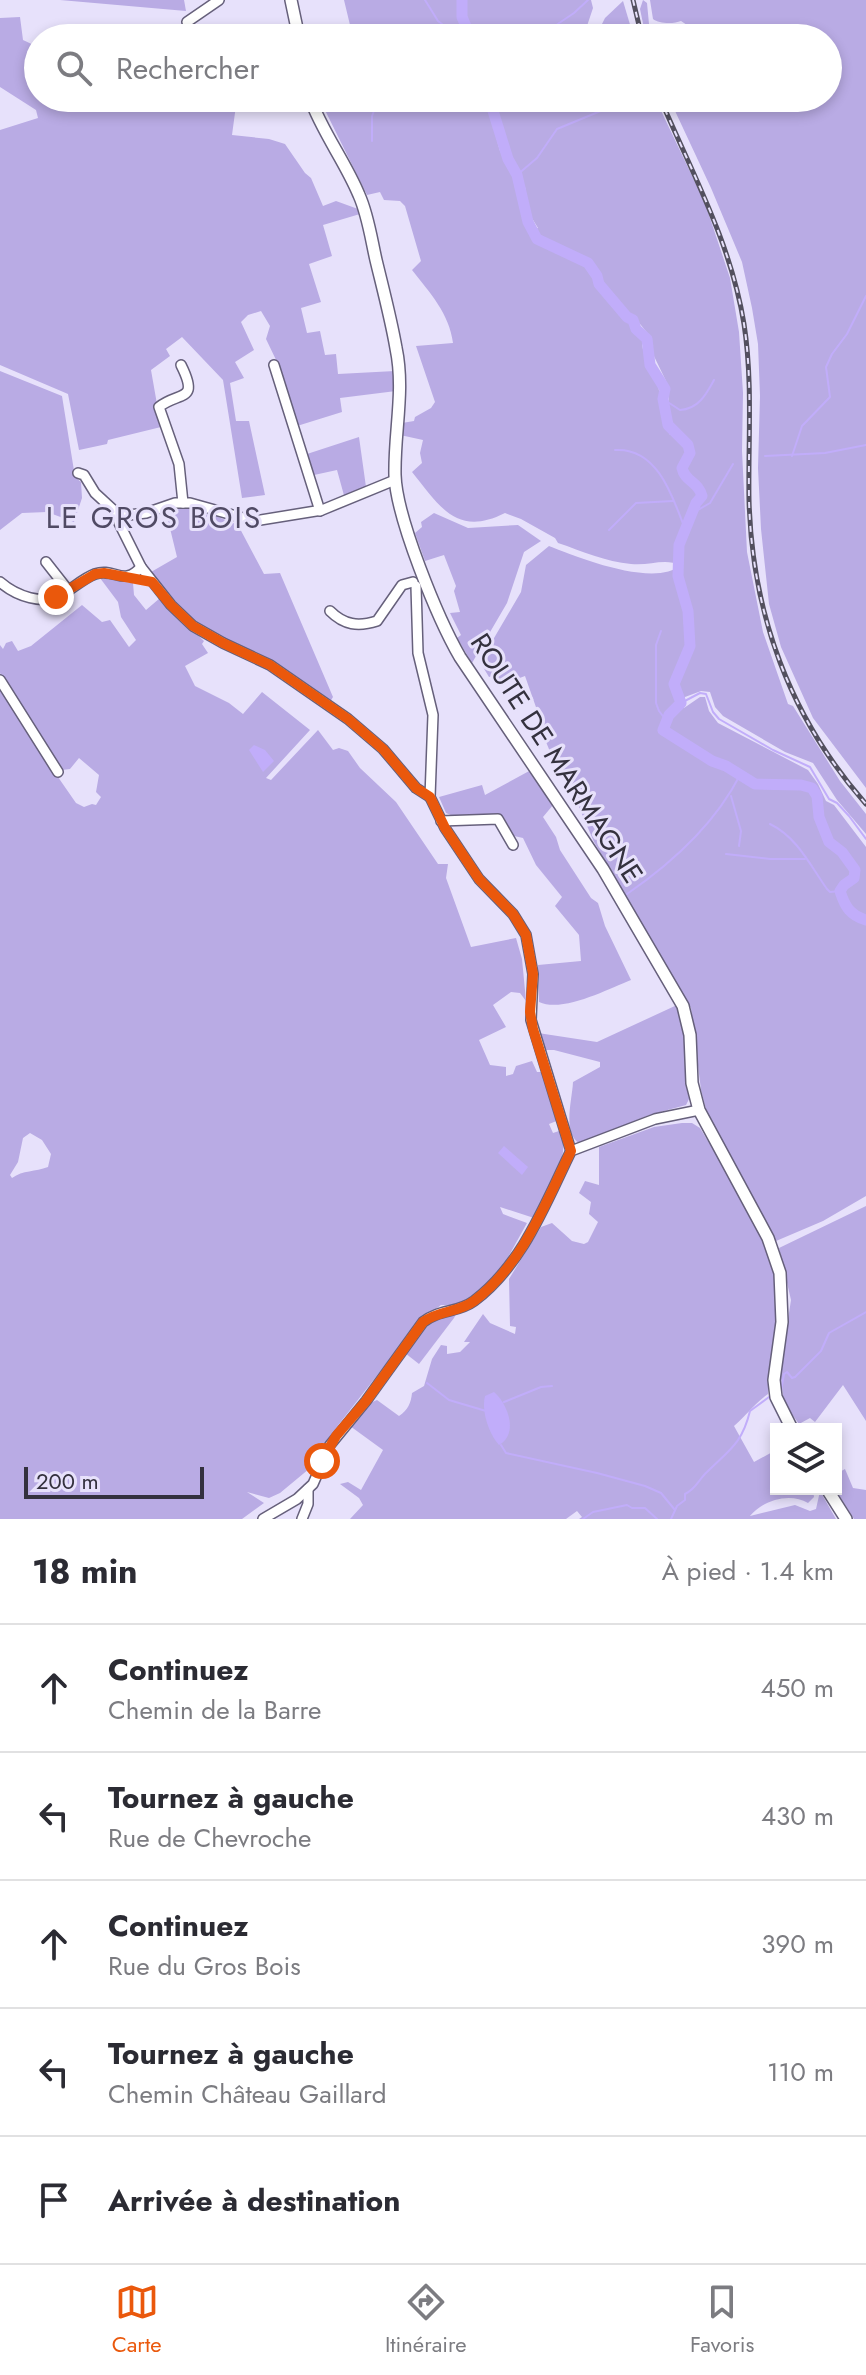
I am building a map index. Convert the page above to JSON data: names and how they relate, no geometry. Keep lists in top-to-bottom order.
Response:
{
  "streets": {
    "main road": ["ROUTE DE MARMAGNE"]
  },
  "districts": ["LE GROS BOIS"],
  "scale_bar": "200 m",
  "page": {
    "search": "Rechercher",
    "scale": "200 m",
    "heading": ["18 min", "À pied · 1.4 km"],
    "list": [
      ["Continuez", "Chemin de la Barre", "450 m"],
      ["Tournez à gauche", "Rue de Chevroche", "430 m"],
      ["Continuez", "Rue du Gros Bois", "390 m"],
      ["Tournez à gauche", "Chemin Château Gaillard", "110 m"],
      "Arrivée à destination"
    ],
    "nav": ["Carte", "Itinéraire", "Favoris"]
  }
}
